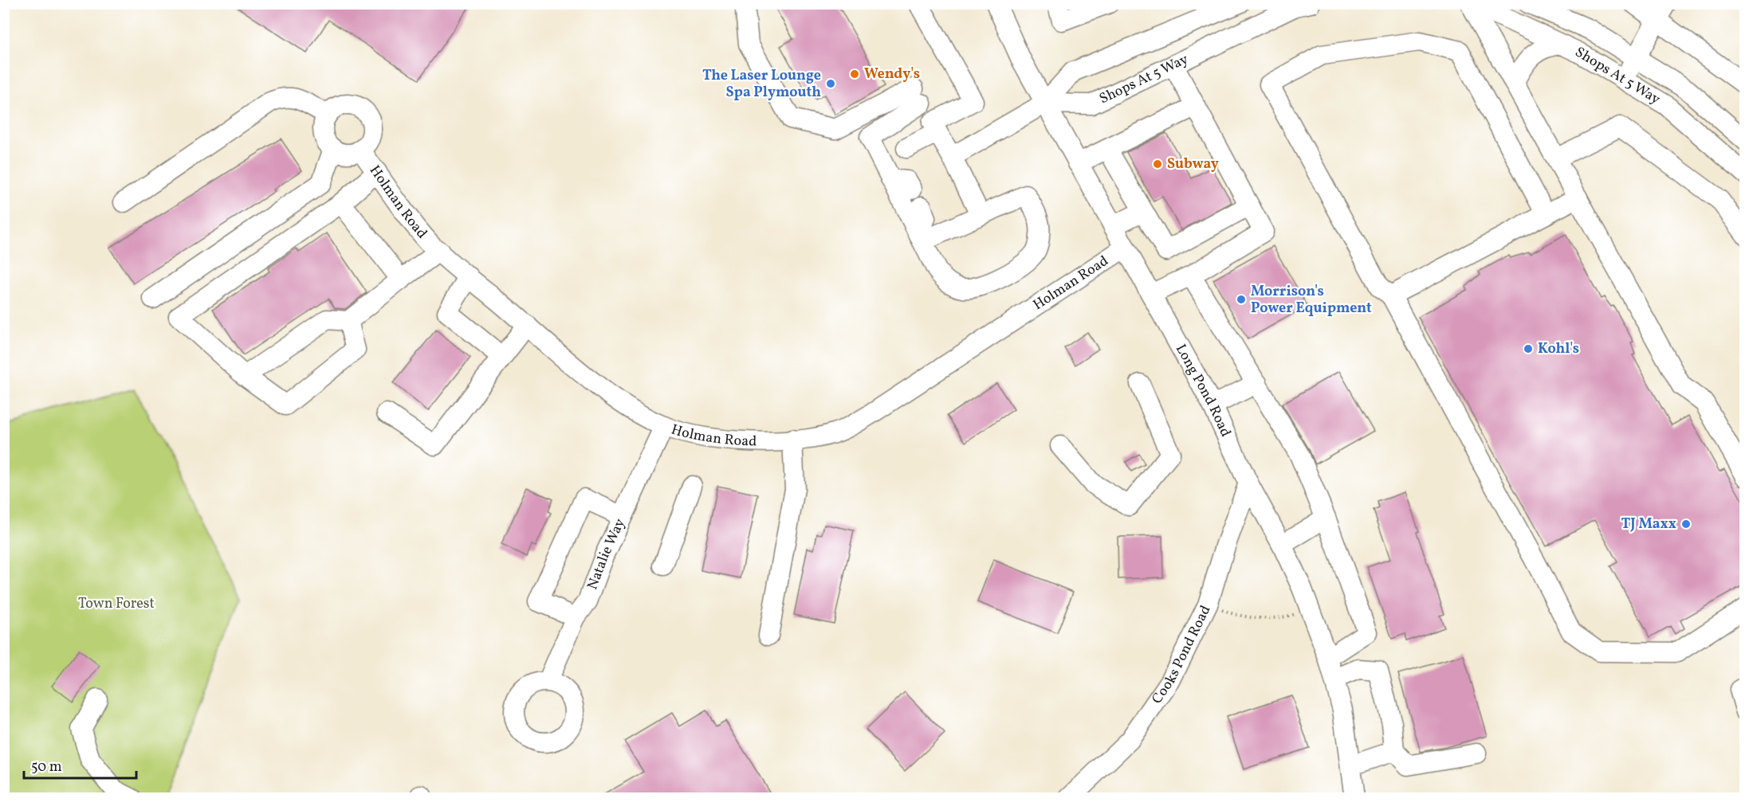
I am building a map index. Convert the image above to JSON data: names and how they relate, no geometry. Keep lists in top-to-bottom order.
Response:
{
  "streets": {
    "street": [
      "Shops At 5 Way",
      "Holman Road",
      "Long Pond Road",
      "Natalie Way",
      "Cooks Pond Road"
    ]
  },
  "crossings": [
    ["Shops At 5 Way", "Long Pond Road"],
    ["Holman Road", "Long Pond Road"],
    ["Holman Road", "Natalie Way"],
    ["Long Pond Road", "Cooks Pond Road"]
  ],
  "parks": ["Town Forest"],
  "places": [
    "Wendy's",
    "The Laser Lounge Spa Plymouth",
    "Subway",
    "Morrison's Power Equipment",
    "Kohl's",
    "TJ Maxx"
  ],
  "scale_bar": "50 m"
}
